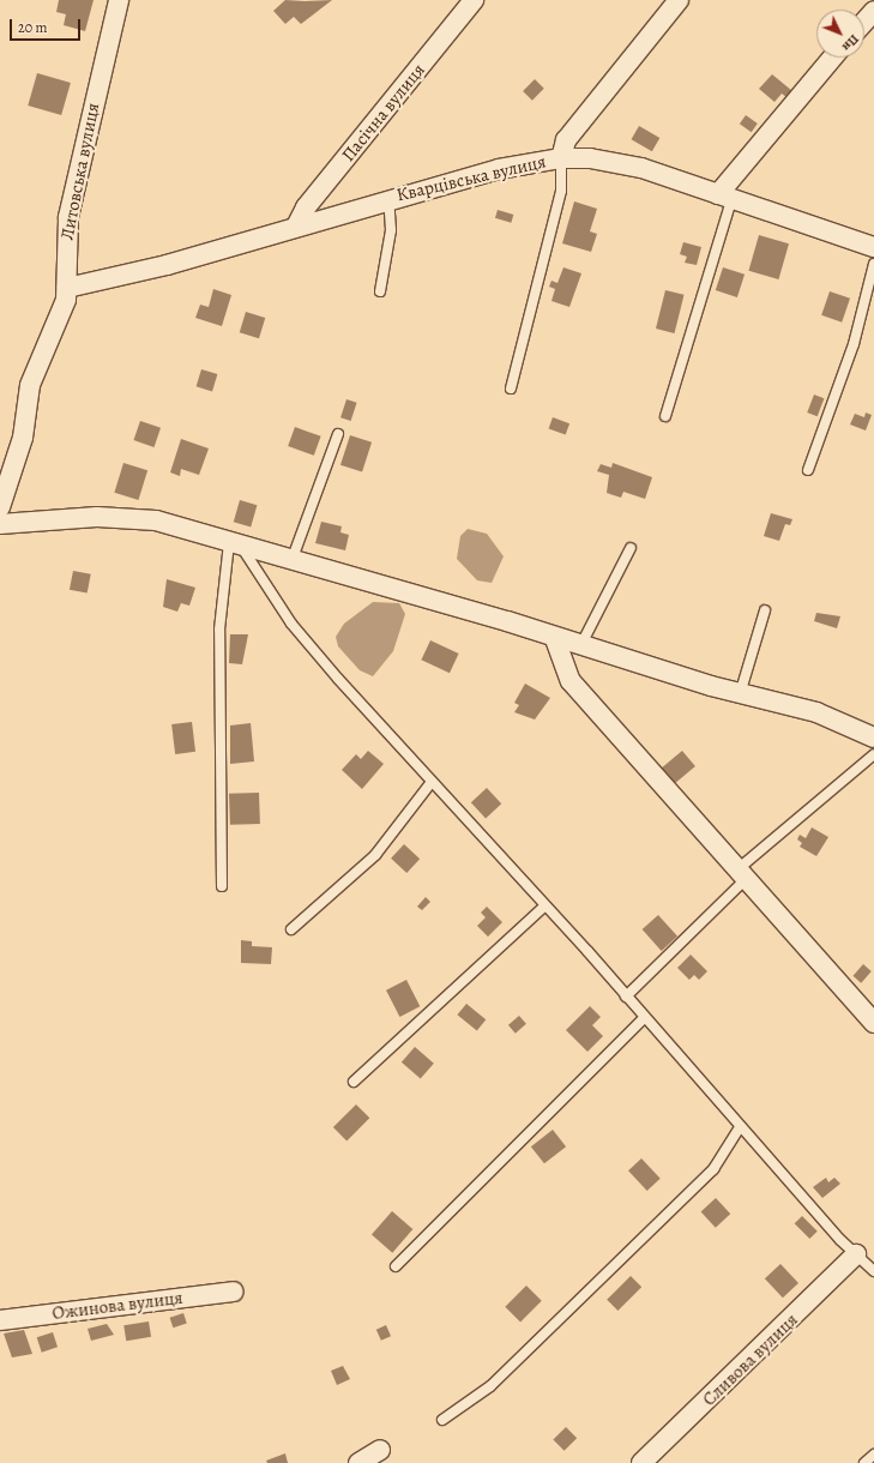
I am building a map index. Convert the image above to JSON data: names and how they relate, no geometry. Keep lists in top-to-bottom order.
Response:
{
  "streets": {
    "street": [
      "Пасічна вулиця",
      "Литовська вулиця",
      "Кварцівська вулиця",
      "Ожинова вулиця",
      "Сливова вулиця"
    ]
  },
  "crossings": [
    ["Пасічна вулиця", "Кварцівська вулиця"],
    ["Литовська вулиця", "Кварцівська вулиця"]
  ],
  "scale_bar": "20 m",
  "north": "bottom right"
}
